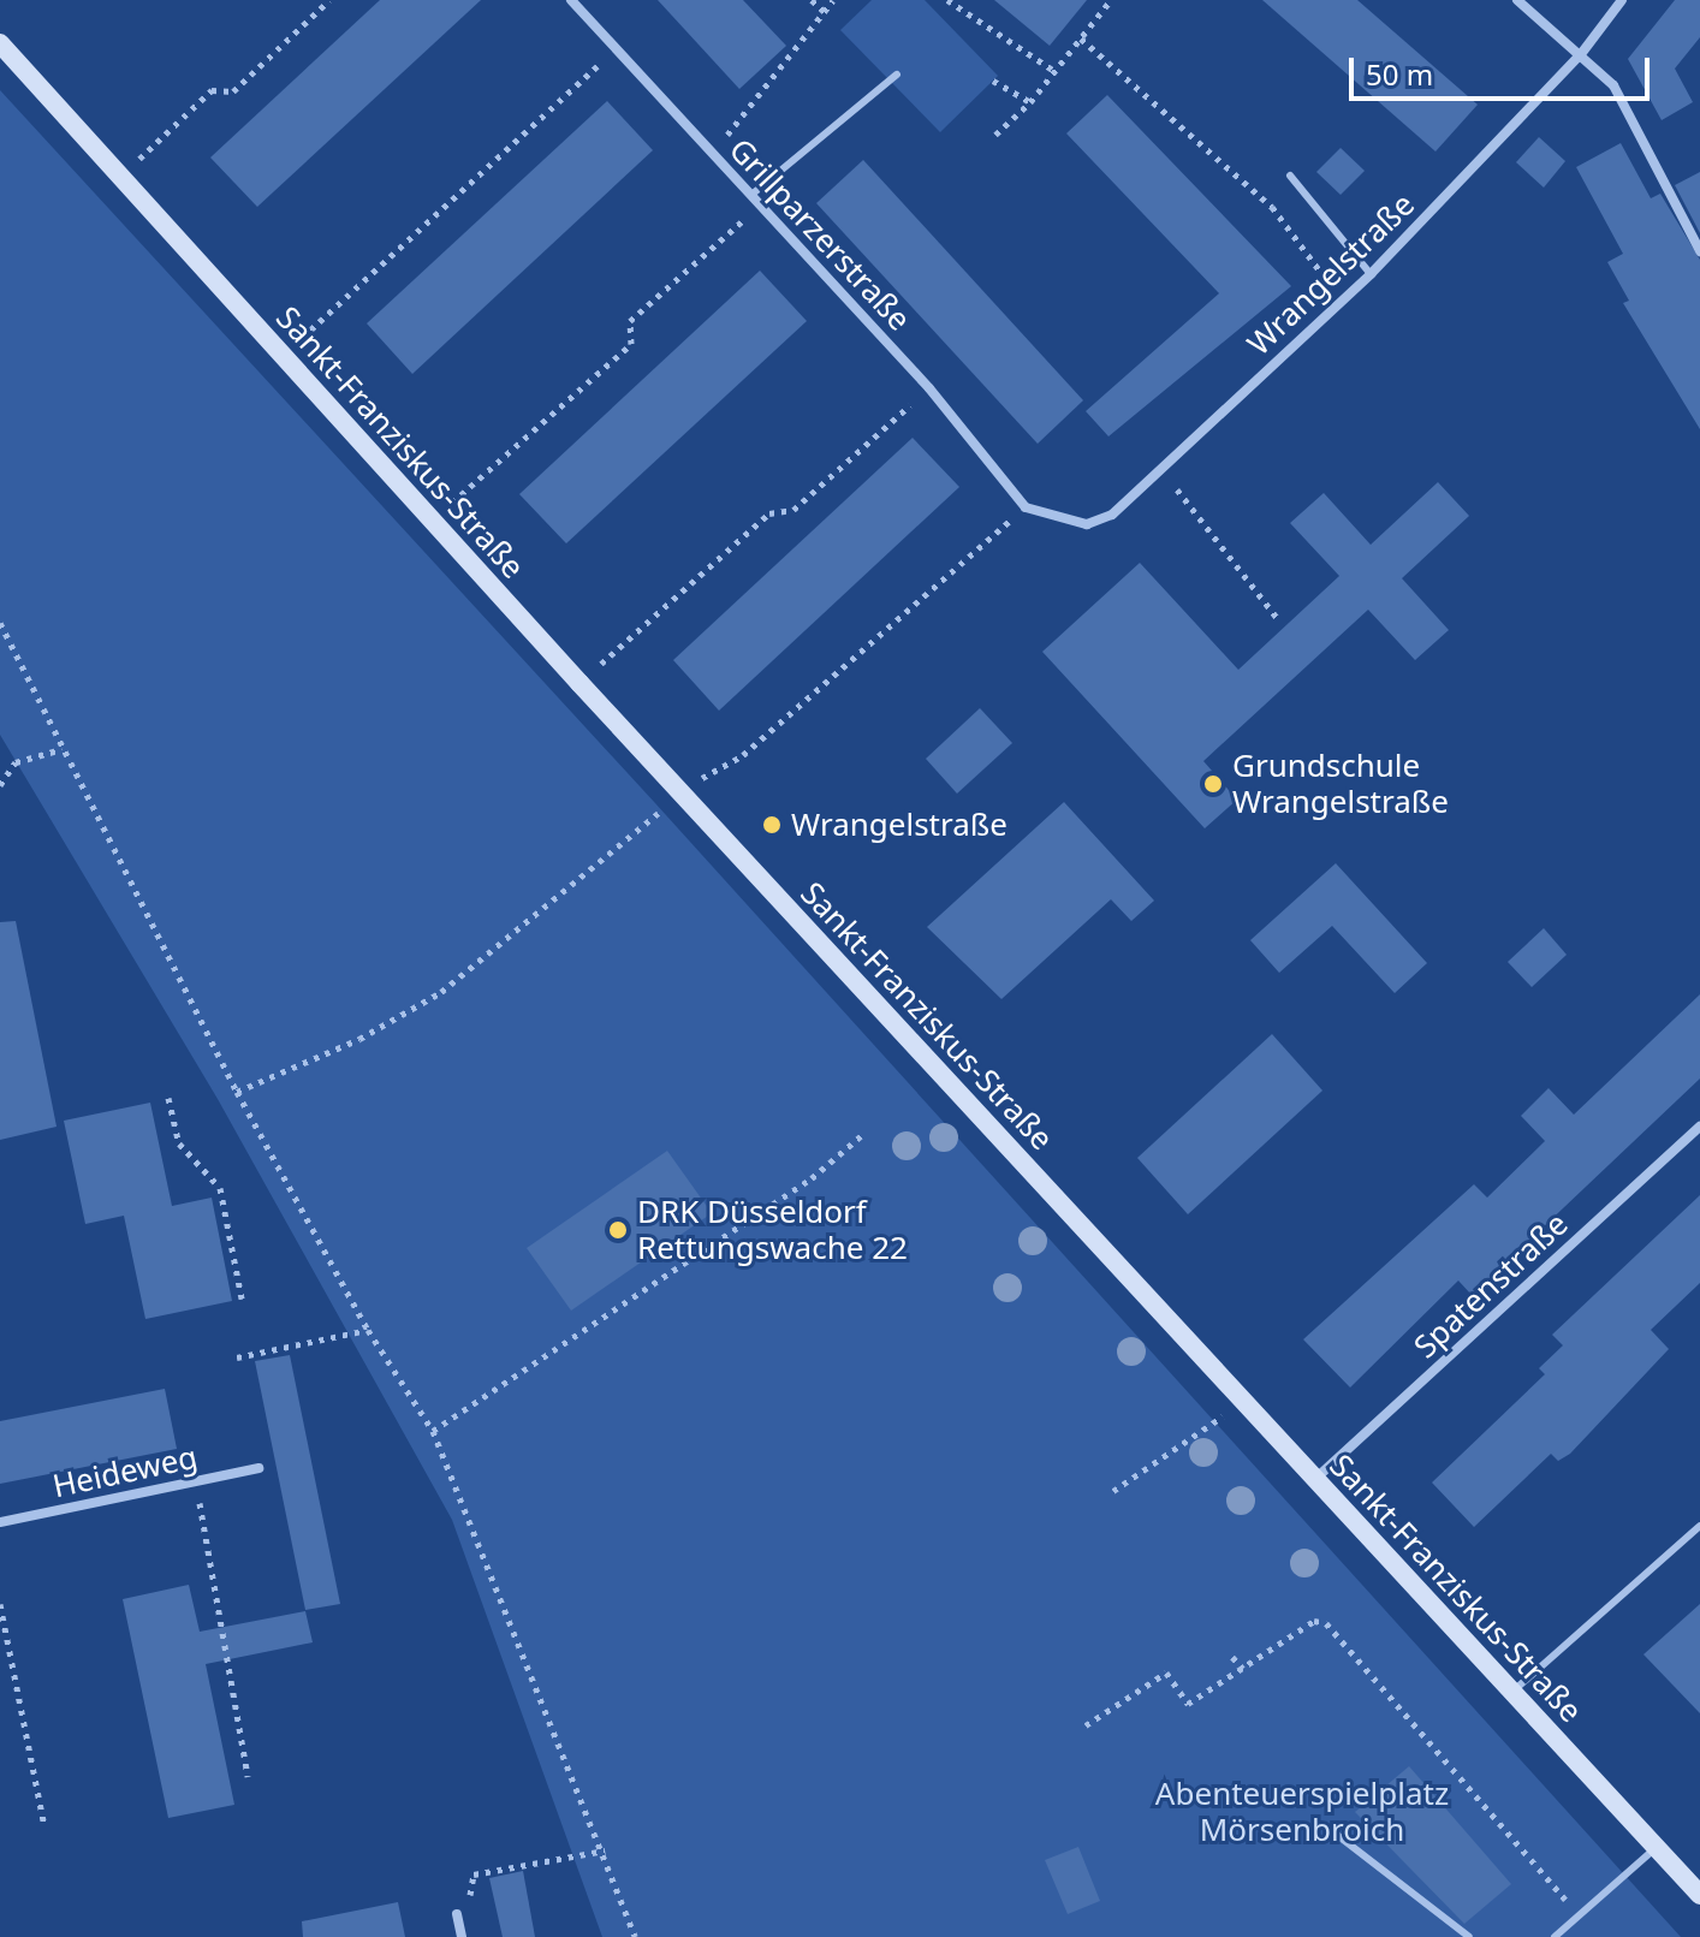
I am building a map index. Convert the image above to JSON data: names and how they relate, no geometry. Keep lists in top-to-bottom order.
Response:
{
  "streets": {
    "main road": ["Sankt-Franziskus-Straße"],
    "street": [
      "Grillparzerstraße",
      "Wrangelstraße",
      "Spatenstraße",
      "Heideweg"
    ]
  },
  "crossings": [
    ["Grillparzerstraße", "Wrangelstraße"],
    ["Sankt-Franziskus-Straße", "Spatenstraße"]
  ],
  "parks": ["Abenteuerspielplatz Mörsenbroich"],
  "places": ["Grundschule Wrangelstraße", "Wrangelstraße", "DRK Düsseldorf Rettungswache 22"],
  "scale_bar": "50 m"
}
